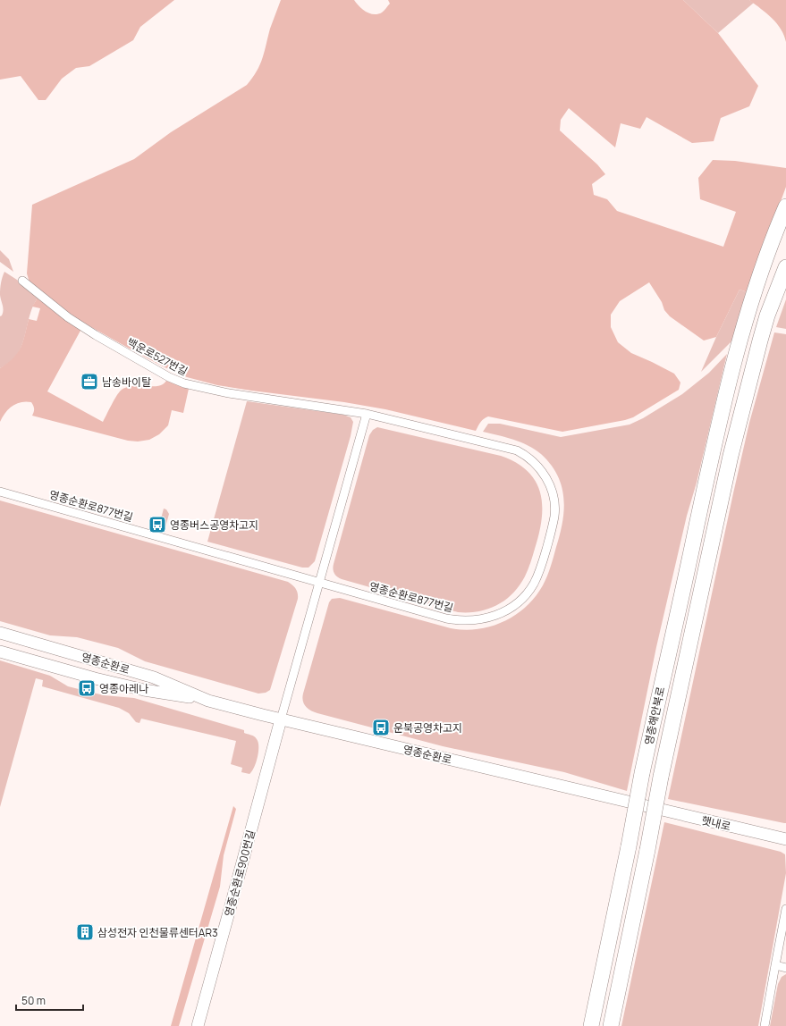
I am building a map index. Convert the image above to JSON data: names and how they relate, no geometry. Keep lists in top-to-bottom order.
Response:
{
  "streets": {
    "highway": ["영종해안북로"],
    "main road": ["영종순환로", "햇내로", "영종순환로900번길"],
    "street": ["백운로527번길", "영종순환로877번길"]
  },
  "crossings": [
    ["백운로527번길", "영종순환로877번길"],
    ["영종순환로", "햇내로"],
    ["영종순환로", "영종순환로900번길"]
  ],
  "places": {
    "office": ["남송바이탈"],
    "bus stop": ["영종버스공영차고지", "영종아레나", "운북공영차고지"],
    "building": ["삼성전자 인천물류센터AR3"]
  },
  "scale_bar": "50 m"
}
